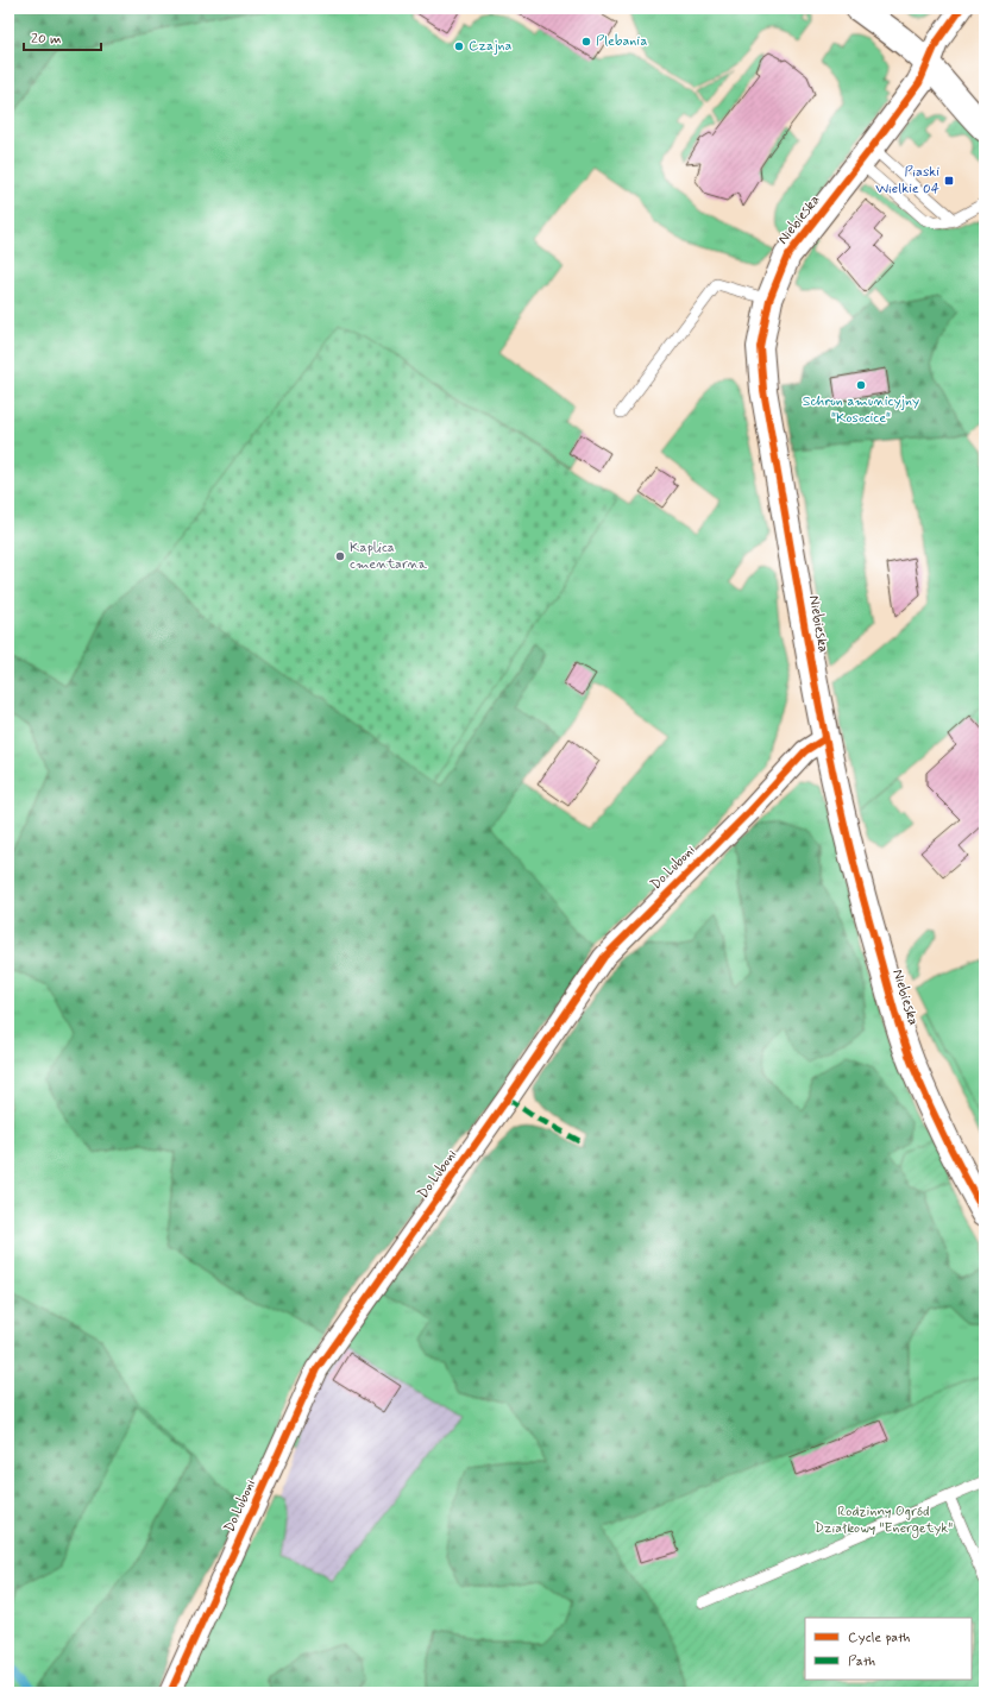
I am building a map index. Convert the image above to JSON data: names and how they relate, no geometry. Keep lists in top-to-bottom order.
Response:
{
  "streets": {
    "street": ["Niebieska", "Do Luboni"]
  },
  "crossings": [
    ["Niebieska", "Do Luboni"]
  ],
  "parks": ["Rodzinny Ogród Działkowy \"Energetyk\""],
  "places": {
    "other": [
      "Plebania",
      "Czajna",
      "Schron amunicyjny \"Kosocice\"",
      "Kaplica cmentarna"
    ],
    "transit": ["Piaski Wielkie 04"]
  },
  "legend": ["Cycle path", "Path"],
  "scale_bar": "20 m"
}
